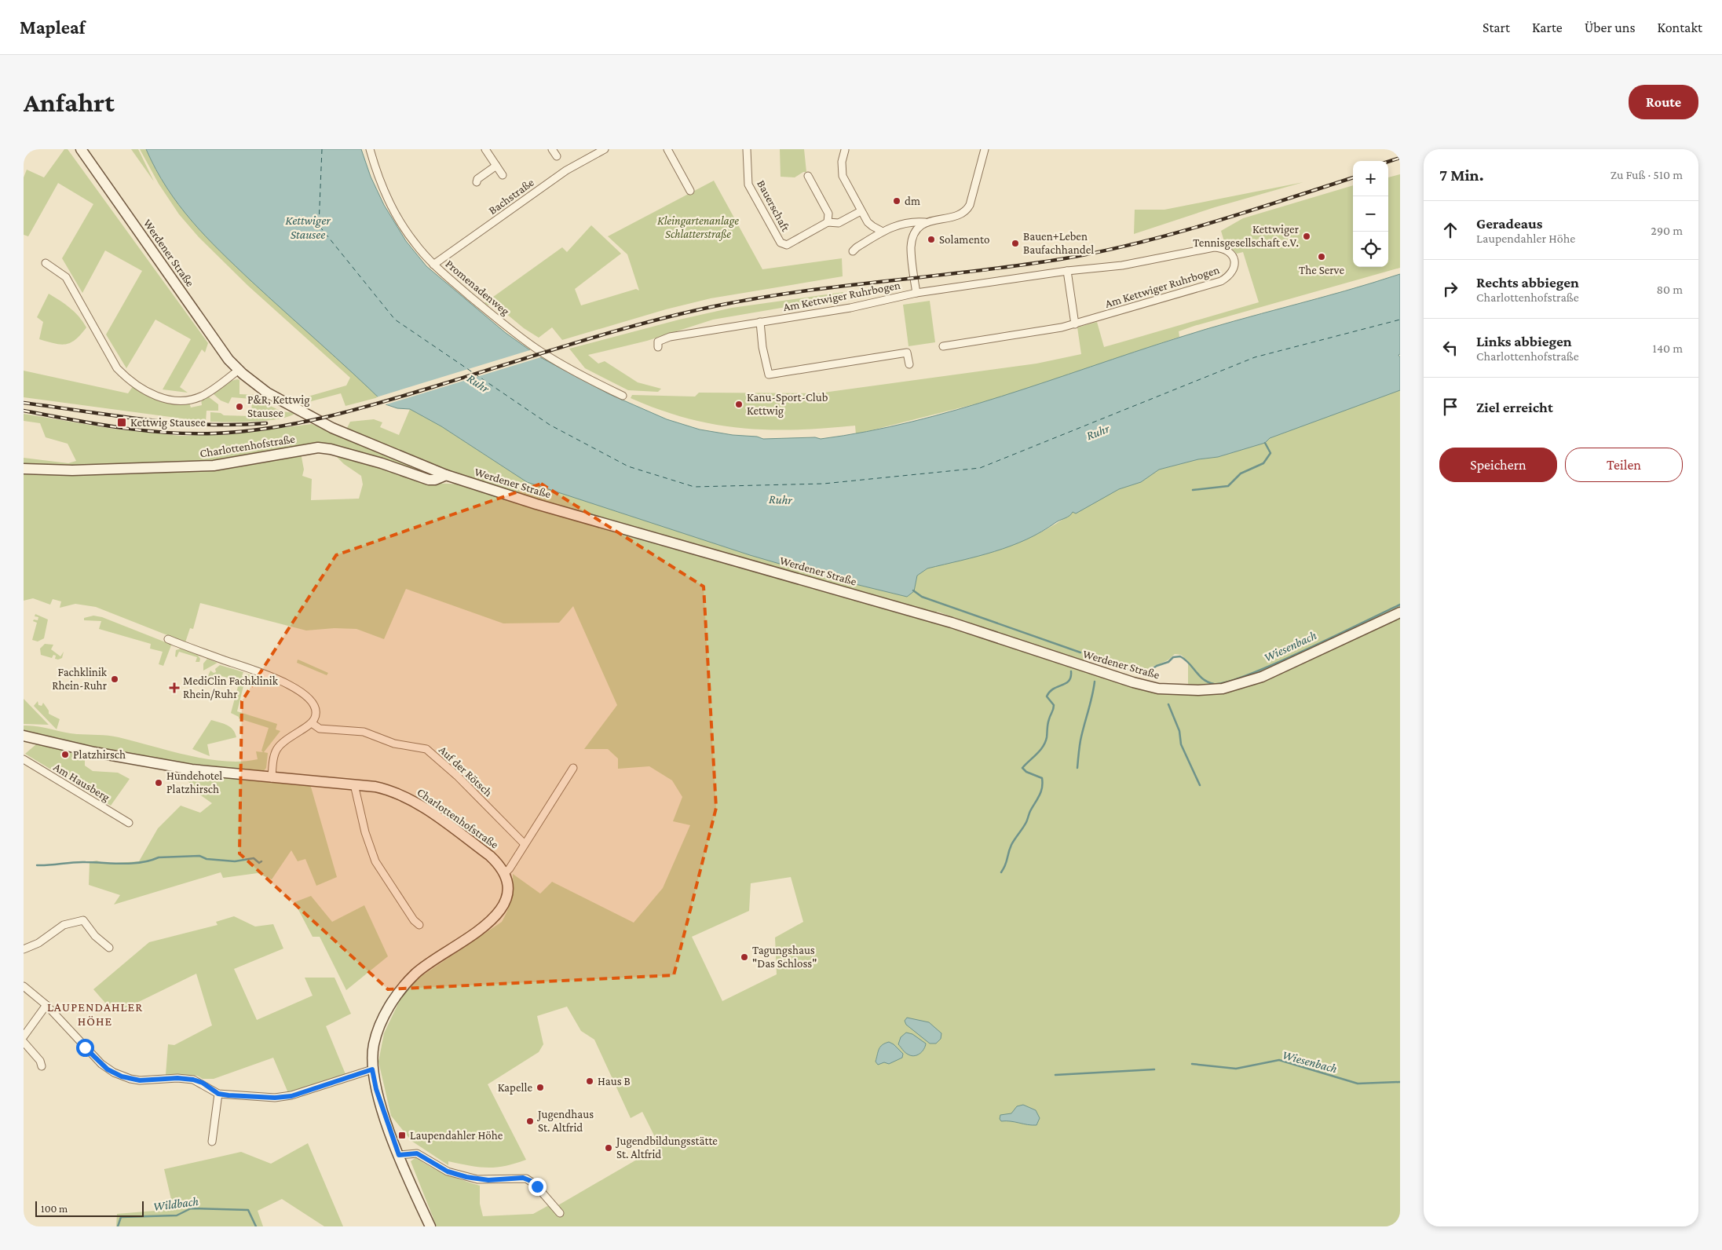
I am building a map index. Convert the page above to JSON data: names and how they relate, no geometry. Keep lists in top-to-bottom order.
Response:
{
  "streets": {
    "main road": ["Werdener Straße", "Charlottenhofstraße"],
    "street": [
      "Bachstraße",
      "Bauerschaft",
      "Am Kettwiger Ruhrbogen",
      "Promenadenweg",
      "Auf der Rötsch",
      "Am Hausberg"
    ]
  },
  "crossings": [
    ["Bachstraße", "Promenadenweg"],
    ["Werdener Straße", "Charlottenhofstraße"]
  ],
  "districts": ["LAUPENDAHLER HÖHE"],
  "water": [
    "Kettwiger Stausee",
    "Ruhr",
    "Wiesenbach",
    "Wildbach"
  ],
  "parks": ["Kleingartenanlage Schlatterstraße"],
  "places": {
    "other": [
      "dm",
      "Kettwiger Tennisgesellschaft e.V.",
      "Solamento",
      "Bauen+Leben Baufachhandel",
      "The Serve",
      "Kanu-Sport-Club Kettwig",
      "P&R, Kettwig Stausee",
      "Fachklinik Rhein-Ruhr",
      "Platzhirsch",
      "Hundehotel Platzhirsch",
      "Tagungshaus \"Das Schloss\"",
      "Haus B",
      "Kapelle",
      "Jugendhaus St. Altfrid",
      "Jugendbildungsstätte St. Altfrid"
    ],
    "transit": ["Kettwig Stausee", "Laupendahler Höhe"],
    "health": ["MediClin Fachklinik Rhein/Ruhr"]
  },
  "scale_bar": "100 m",
  "page": {
    "header": "Mapleaf",
    "nav": [
      "Start",
      "Karte",
      "Über uns",
      "Kontakt"
    ],
    "buttons": [
      "Route",
      ["Speichern", "Teilen"]
    ],
    "title": "Anfahrt",
    "heading": ["7 Min.", "Zu Fuß · 510 m"],
    "map_buttons": ["+", "−"],
    "list": [
      ["Geradeaus", "Laupendahler Höhe", "290 m"],
      ["Rechts abbiegen", "Charlottenhofstraße", "80 m"],
      ["Links abbiegen", "Charlottenhofstraße", "140 m"],
      "Ziel erreicht"
    ],
    "scale": "100 m"
  }
}
